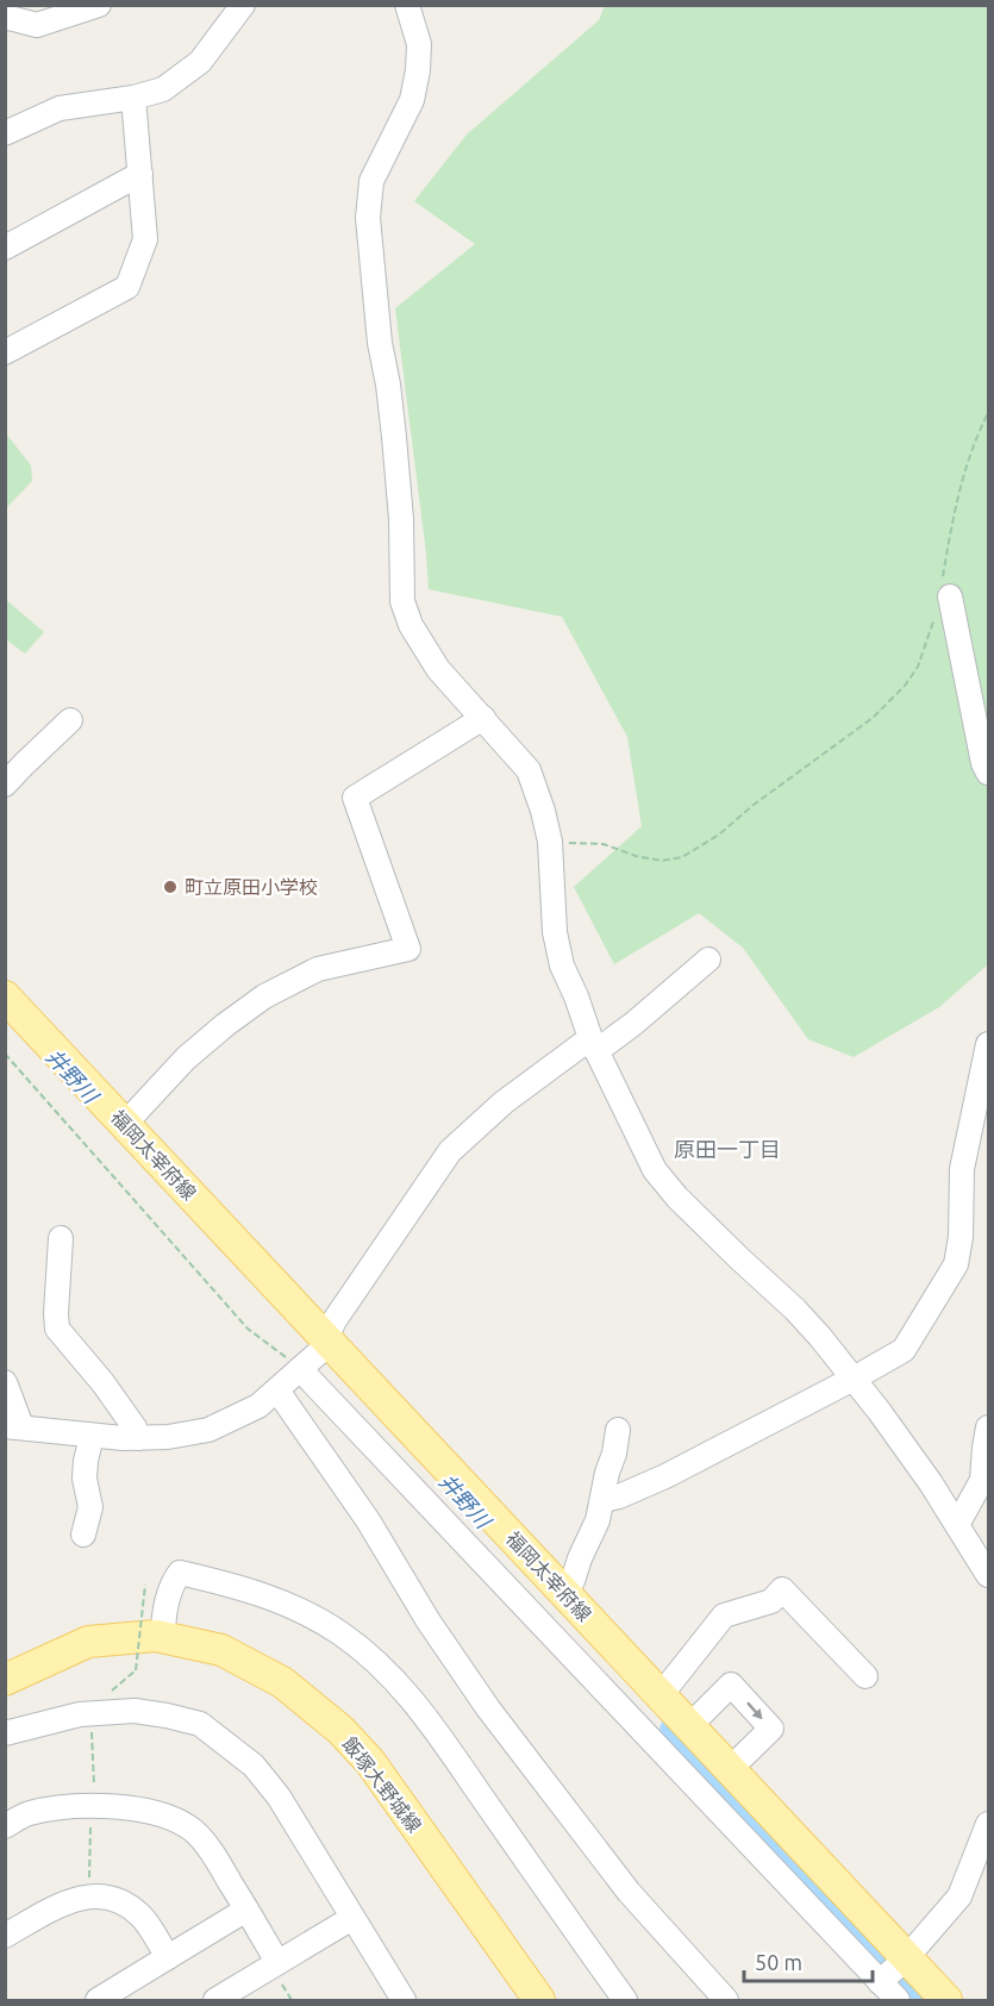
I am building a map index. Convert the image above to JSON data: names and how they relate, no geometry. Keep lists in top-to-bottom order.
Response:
{
  "streets": {
    "main road": ["福岡太宰府線", "飯塚大野城線"]
  },
  "districts": ["原田一丁目"],
  "water": ["井野川"],
  "places": ["町立原田小学校"],
  "scale_bar": "50 m"
}
